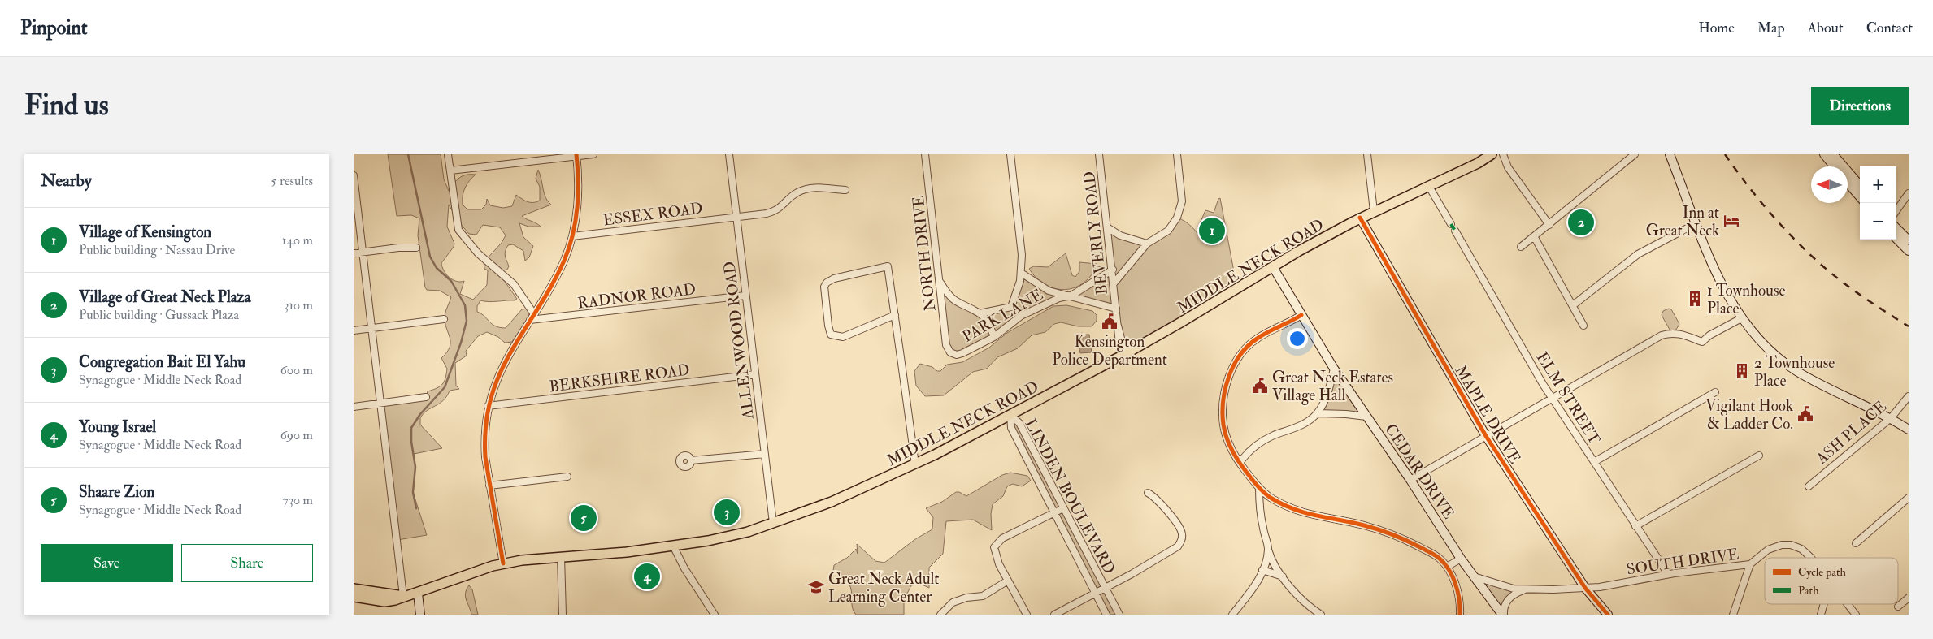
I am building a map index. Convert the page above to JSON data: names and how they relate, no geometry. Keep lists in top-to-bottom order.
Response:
{
  "streets": {
    "main road": ["MIDDLE NECK ROAD"],
    "street": [
      "ESSEX ROAD",
      "BEVERLY ROAD",
      "NORTH DRIVE",
      "RADNOR ROAD",
      "PARK LANE",
      "ALLENWOOD ROAD",
      "BERKSHIRE ROAD",
      "ELM STREET",
      "MAPLE DRIVE",
      "ASH PLACE",
      "CEDAR DRIVE",
      "LINDEN BOULEVARD",
      "SOUTH DRIVE"
    ]
  },
  "crossings": [
    ["ESSEX ROAD", "ALLENWOOD ROAD"],
    ["BEVERLY ROAD", "MIDDLE NECK ROAD"],
    ["BEVERLY ROAD", "PARK LANE"],
    ["NORTH DRIVE", "PARK LANE"],
    ["MIDDLE NECK ROAD", "ALLENWOOD ROAD"],
    ["MIDDLE NECK ROAD", "MAPLE DRIVE"],
    ["MIDDLE NECK ROAD", "CEDAR DRIVE"],
    ["MIDDLE NECK ROAD", "LINDEN BOULEVARD"],
    ["RADNOR ROAD", "ALLENWOOD ROAD"],
    ["ALLENWOOD ROAD", "BERKSHIRE ROAD"],
    ["ELM STREET", "SOUTH DRIVE"],
    ["MAPLE DRIVE", "SOUTH DRIVE"],
    ["CEDAR DRIVE", "SOUTH DRIVE"]
  ],
  "places": {
    "hotel": ["Inn at Great Neck"],
    "building": ["1 Townhouse Place", "2 Townhouse Place"],
    "public building": ["Kensington Police Department", "Great Neck Estates Village Hall", "Vigilant Hook & Ladder Co."],
    "school or university": ["Great Neck Adult Learning Center"]
  },
  "legend": ["Cycle path", "Path"],
  "north": "left",
  "page": {
    "header": "Pinpoint",
    "nav": [
      "Home",
      "Map",
      "About",
      "Contact"
    ],
    "buttons": [
      "Directions",
      ["Save", "Share"]
    ],
    "title": "Find us",
    "heading": ["Nearby", "5 results"],
    "map_buttons": ["+", "−"],
    "list": [
      {
        "mark": "1",
        "name": "Village of Kensington",
        "note": "Public building · Nassau Drive",
        "value": "140 m"
      },
      {
        "mark": "2",
        "name": "Village of Great Neck Plaza",
        "note": "Public building · Gussack Plaza",
        "value": "310 m"
      },
      {
        "mark": "3",
        "name": "Congregation Bait El Yahu",
        "note": "Synagogue · Middle Neck Road",
        "value": "600 m"
      },
      {
        "mark": "4",
        "name": "Young Israel",
        "note": "Synagogue · Middle Neck Road",
        "value": "690 m"
      },
      {
        "mark": "5",
        "name": "Shaare Zion",
        "note": "Synagogue · Middle Neck Road",
        "value": "730 m"
      }
    ],
    "pins": [
      "2",
      "1",
      "3",
      "5",
      "4"
    ]
  }
}
